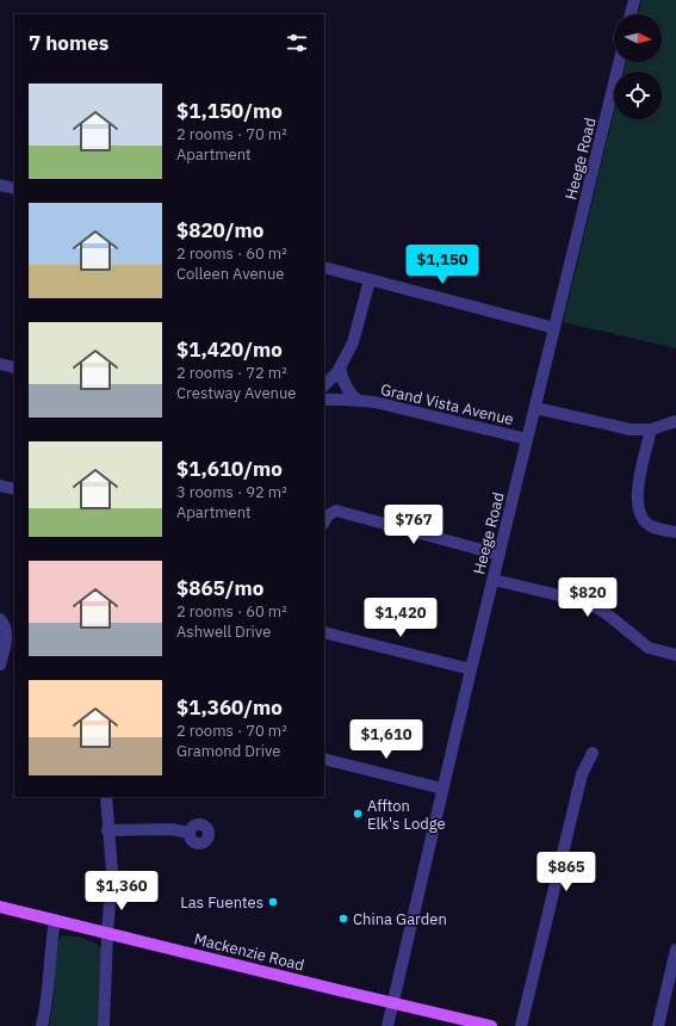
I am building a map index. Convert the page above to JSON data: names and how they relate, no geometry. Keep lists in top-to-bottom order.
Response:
{
  "streets": {
    "main road": ["Mackenzie Road"],
    "street": ["Heege Road", "Grand Vista Avenue"]
  },
  "crossings": [
    ["Heege Road", "Grand Vista Avenue"],
    ["Heege Road", "Mackenzie Road"]
  ],
  "places": ["Affton Elk's Lodge", "Las Fuentes", "China Garden"],
  "north": "right",
  "page": {
    "heading": "7 homes",
    "list": [
      {
        "name": "$1,150/mo",
        "note": "2 rooms · 70 m² · Apartment"
      },
      {
        "name": "$820/mo",
        "note": "2 rooms · 60 m² · Colleen Avenue"
      },
      {
        "name": "$1,420/mo",
        "note": "2 rooms · 72 m² · Crestway Avenue"
      },
      {
        "name": "$1,610/mo",
        "note": "3 rooms · 92 m² · Apartment"
      },
      {
        "name": "$865/mo",
        "note": "2 rooms · 60 m² · Ashwell Drive"
      },
      {
        "name": "$1,360/mo",
        "note": "2 rooms · 70 m² · Gramond Drive"
      }
    ],
    "price": [
      "$1,150",
      "$767",
      "$820",
      "$1,420",
      "$1,610",
      "$865",
      "$1,360"
    ]
  }
}
